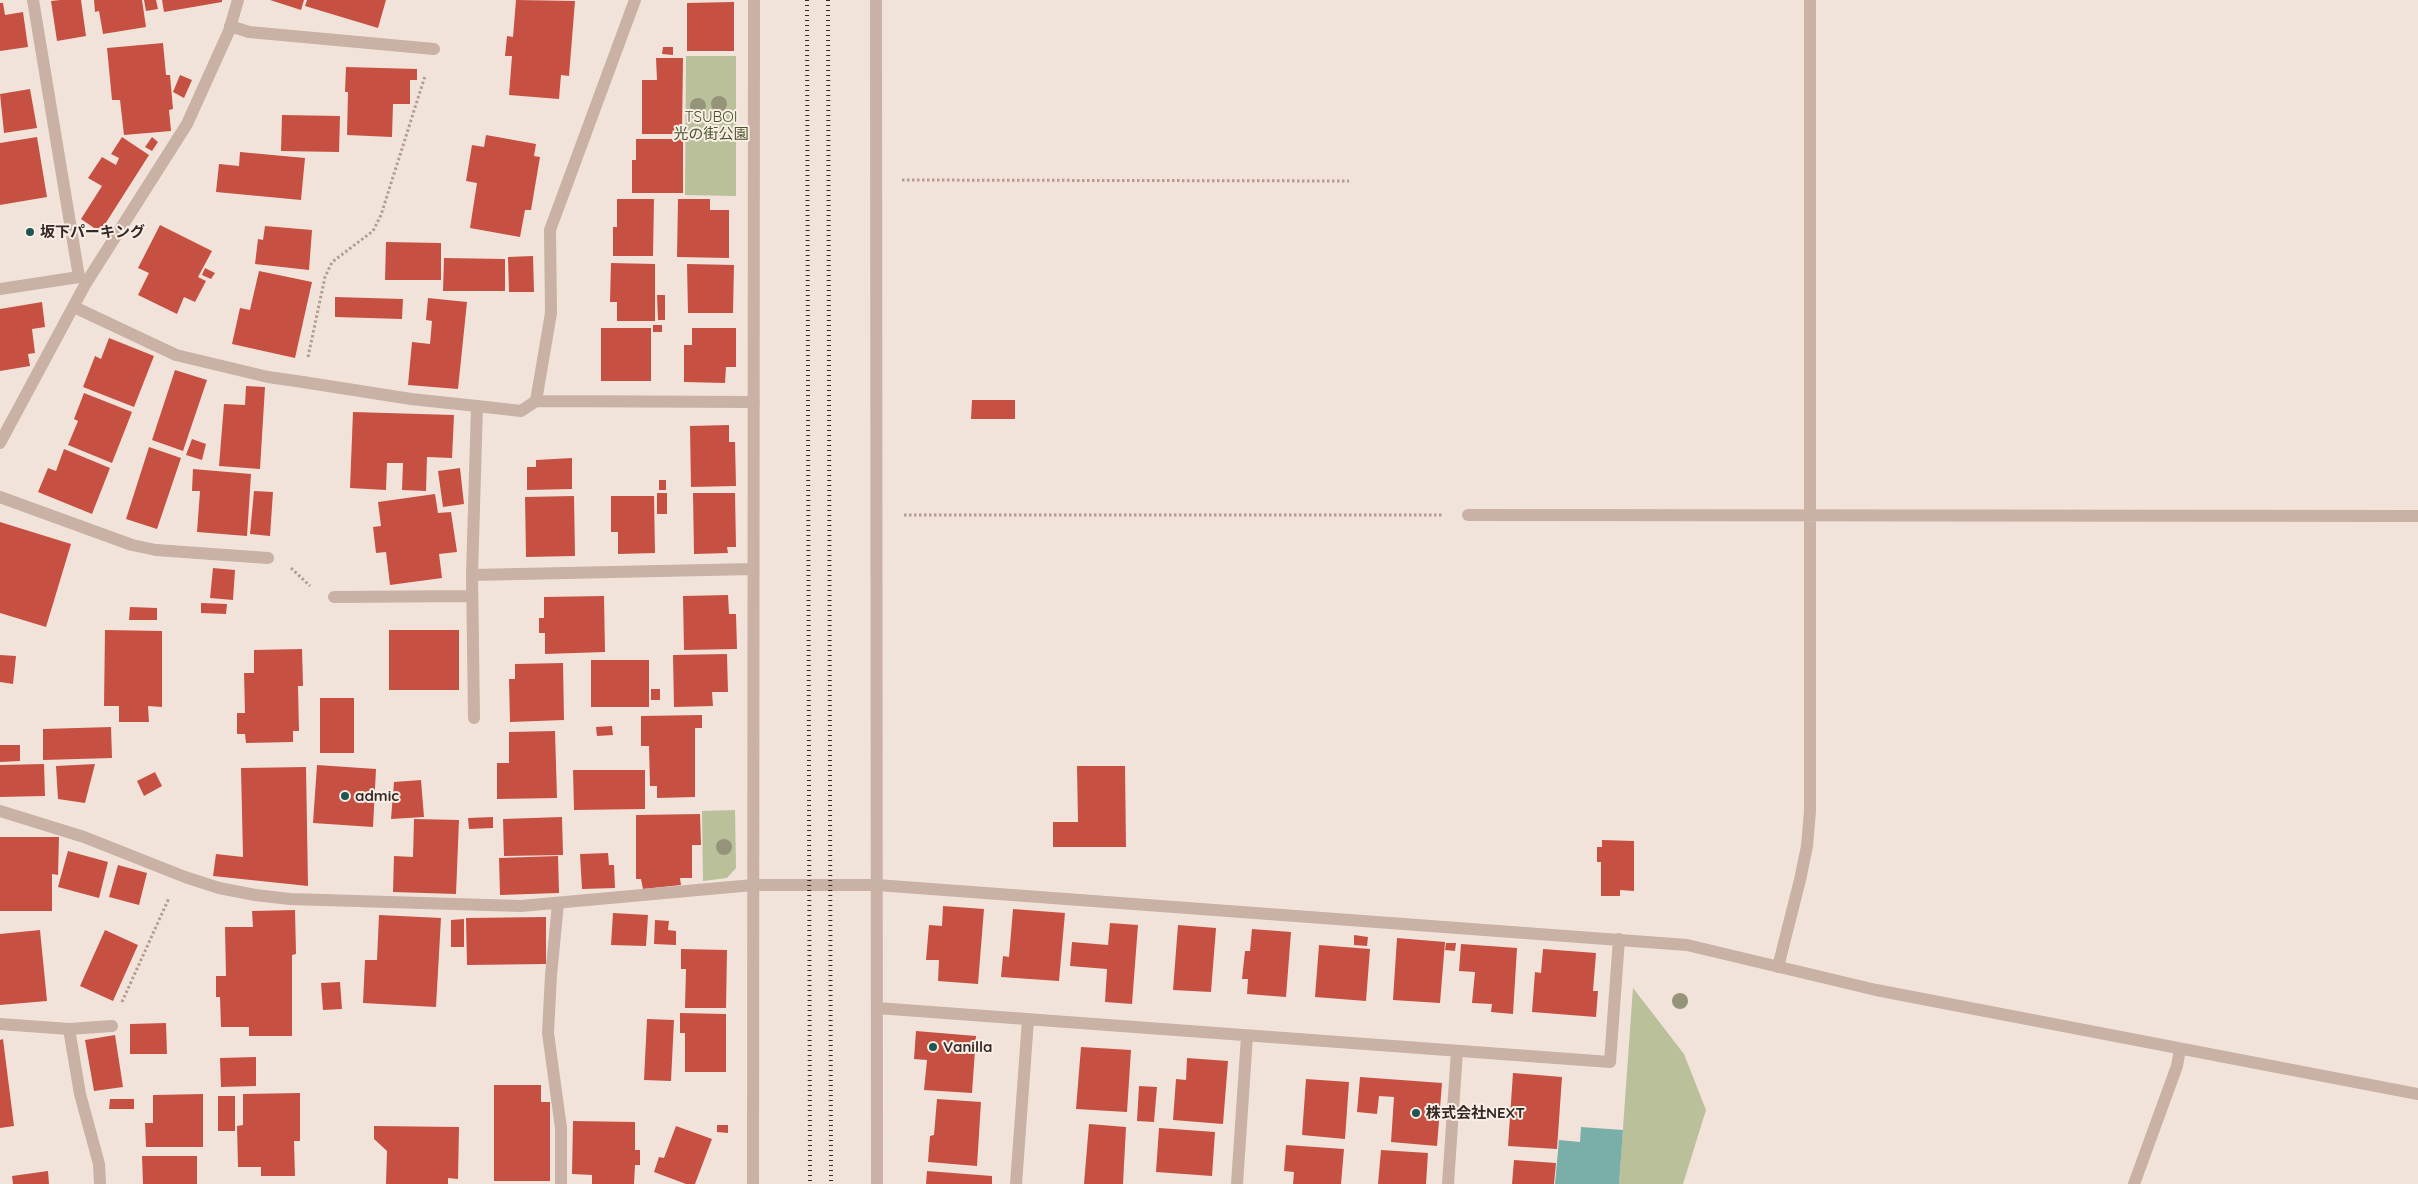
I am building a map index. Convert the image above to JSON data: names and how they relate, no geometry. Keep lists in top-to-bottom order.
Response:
{
  "parks": ["TSUBOI 光の街公園"],
  "places": [
    "坂下パーキング",
    "admic",
    "Vanilla",
    "株式会社NEXT"
  ]
}
